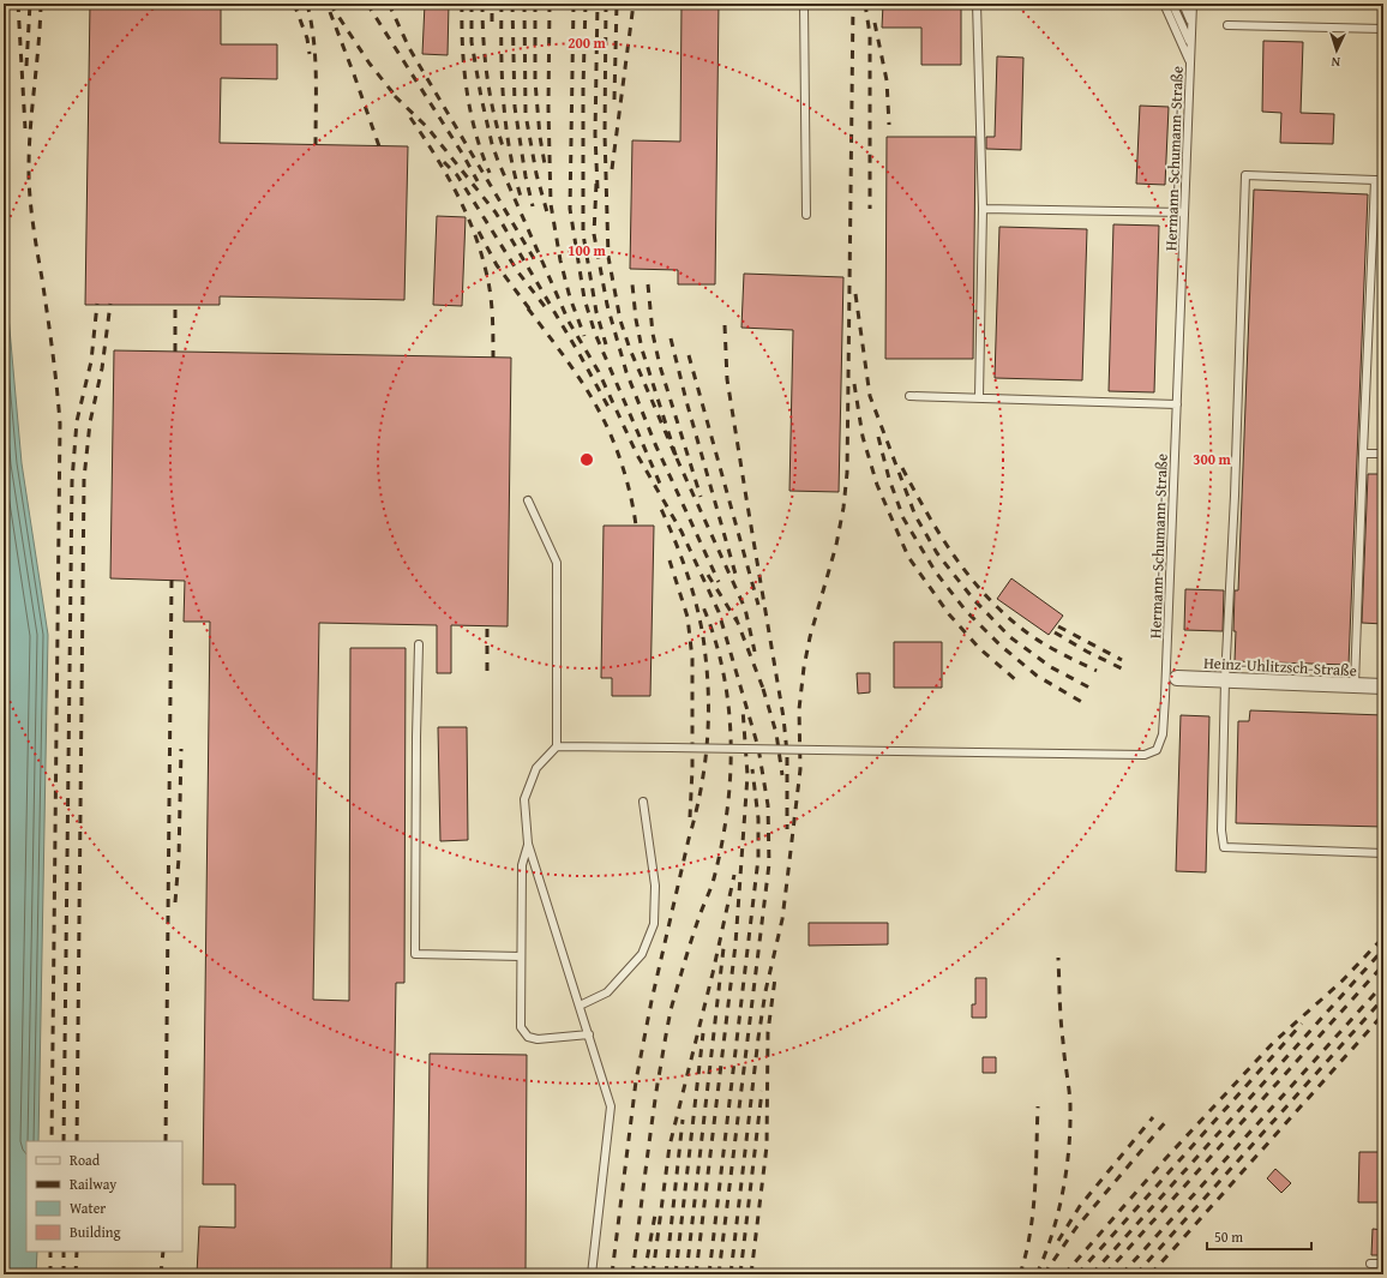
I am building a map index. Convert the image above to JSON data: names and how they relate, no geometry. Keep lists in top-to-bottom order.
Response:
{
  "streets": {
    "street": ["Heinz-Uhlitzsch-Straße"],
    "lane": ["Hermann-Schumann-Straße"]
  },
  "legend": [
    "Road",
    "Railway",
    "Water",
    "Building"
  ],
  "scale_bar": "50 m",
  "north": "bottom",
  "rings": ["200 m", "100 m", "300 m"]
}
